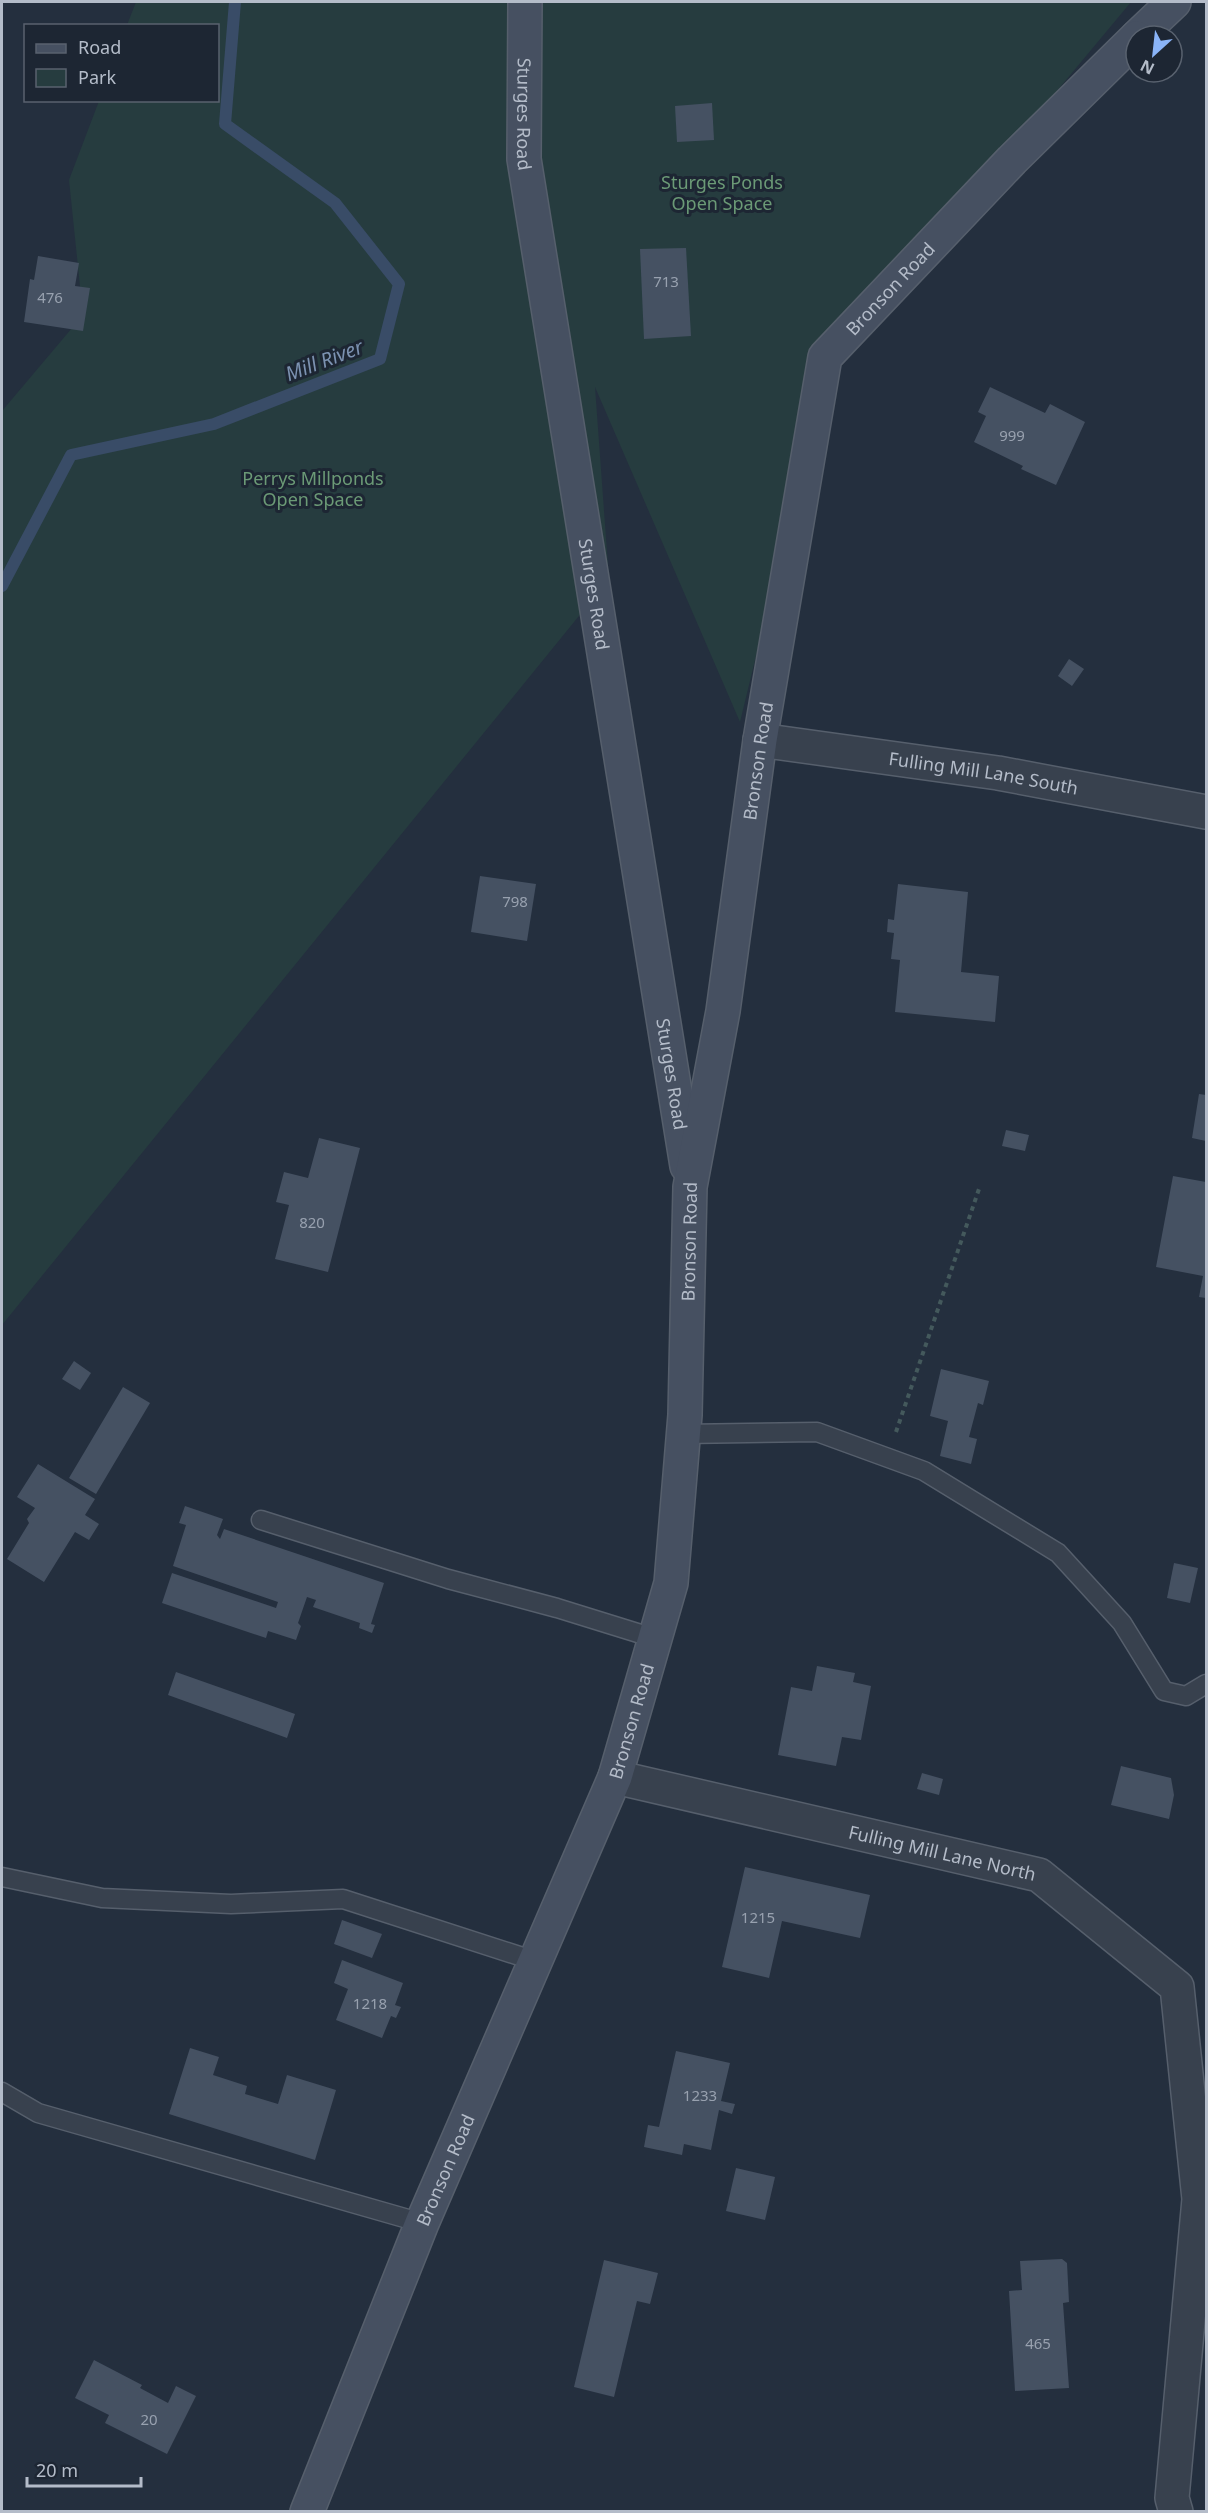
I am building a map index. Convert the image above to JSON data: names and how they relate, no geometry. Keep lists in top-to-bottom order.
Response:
{
  "streets": {
    "main road": ["Sturges Road", "Bronson Road"],
    "street": ["Fulling Mill Lane South", "Fulling Mill Lane North"]
  },
  "crossings": [
    ["Sturges Road", "Bronson Road"],
    ["Bronson Road", "Fulling Mill Lane South"],
    ["Bronson Road", "Fulling Mill Lane North"]
  ],
  "water": ["Mill River"],
  "parks": ["Sturges Ponds Open Space", "Perrys Millponds Open Space"],
  "house_numbers": [
    "713",
    "476",
    "999",
    "798",
    "820",
    "1215",
    "1218",
    "1233",
    "465",
    "20"
  ],
  "legend": ["Road", "Park"],
  "scale_bar": "20 m",
  "north": "bottom left"
}
